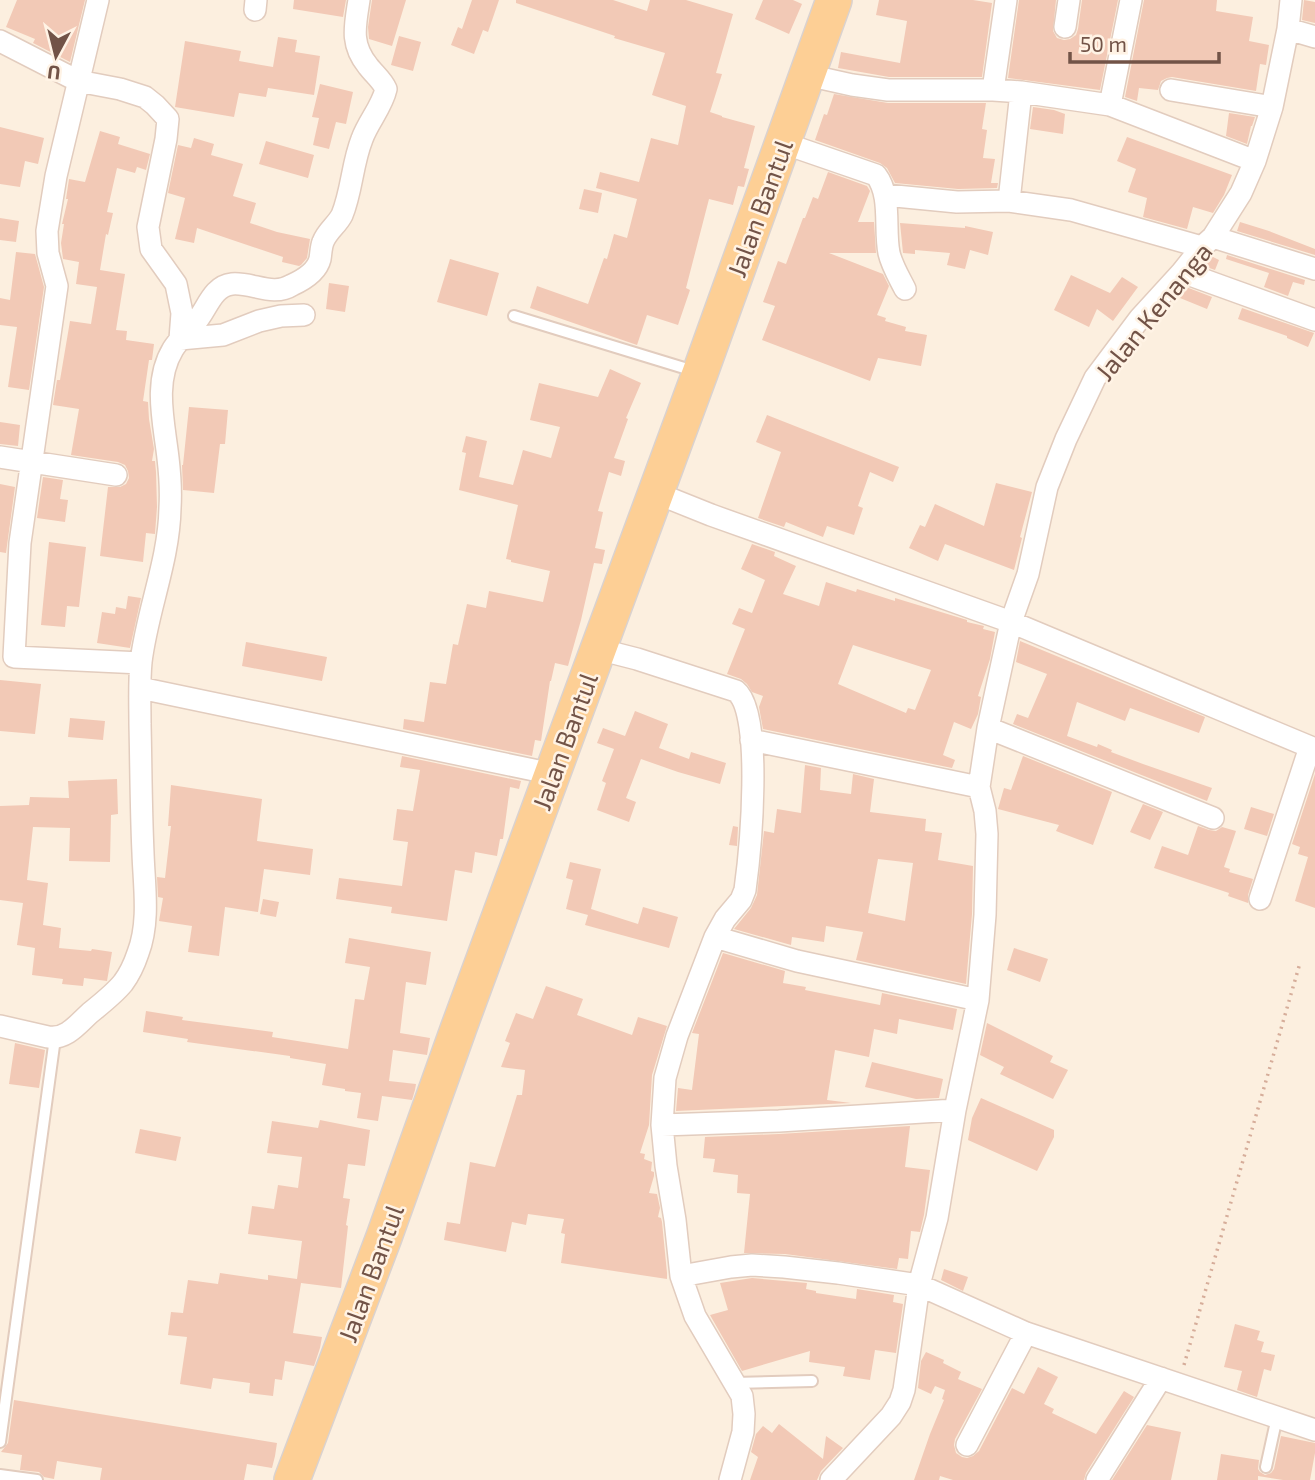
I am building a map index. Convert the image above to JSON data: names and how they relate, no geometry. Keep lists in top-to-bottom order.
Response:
{
  "streets": {
    "main road": ["Jalan Bantul"],
    "street": ["Jalan Kenanga"]
  },
  "scale_bar": "50 m",
  "north": "bottom"
}
